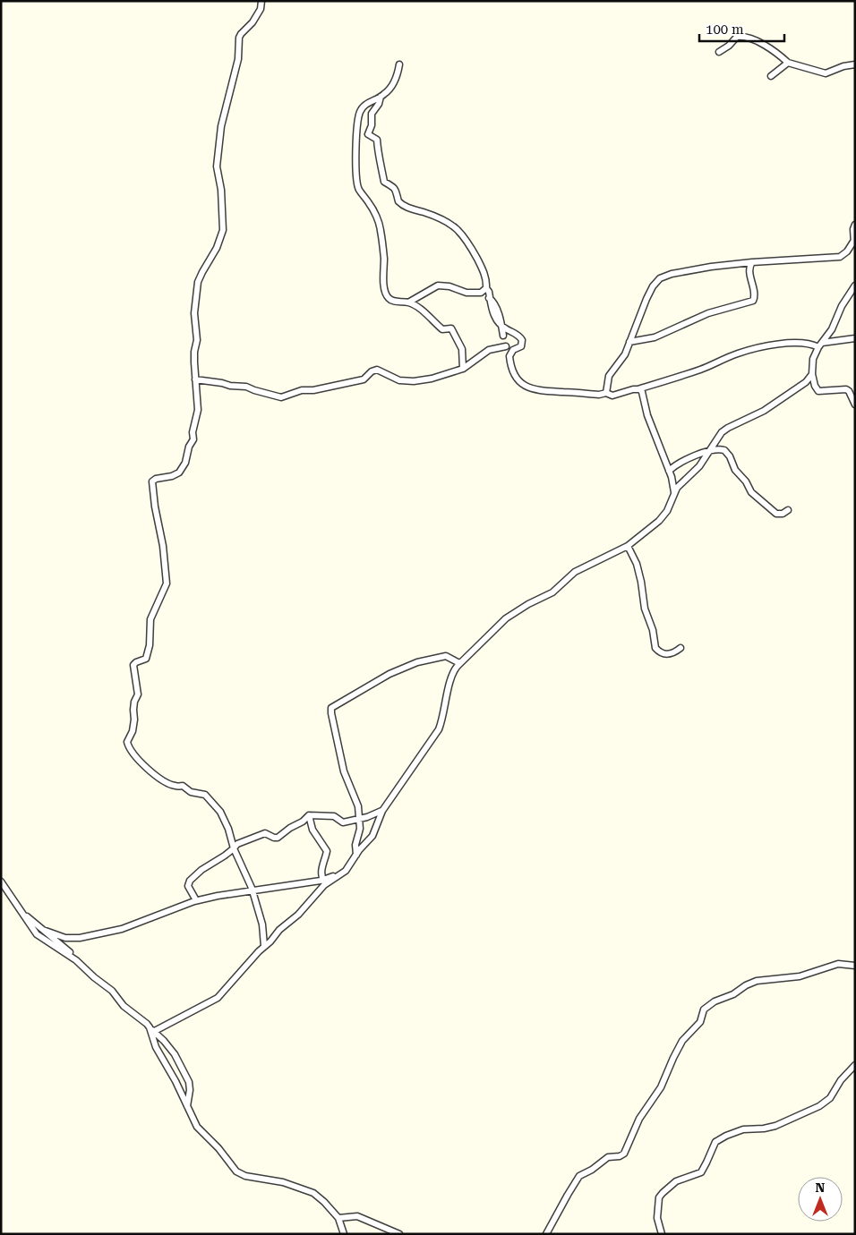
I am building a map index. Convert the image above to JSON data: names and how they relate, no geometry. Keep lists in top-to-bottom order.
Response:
{
  "scale_bar": "100 m",
  "north": "top"
}
